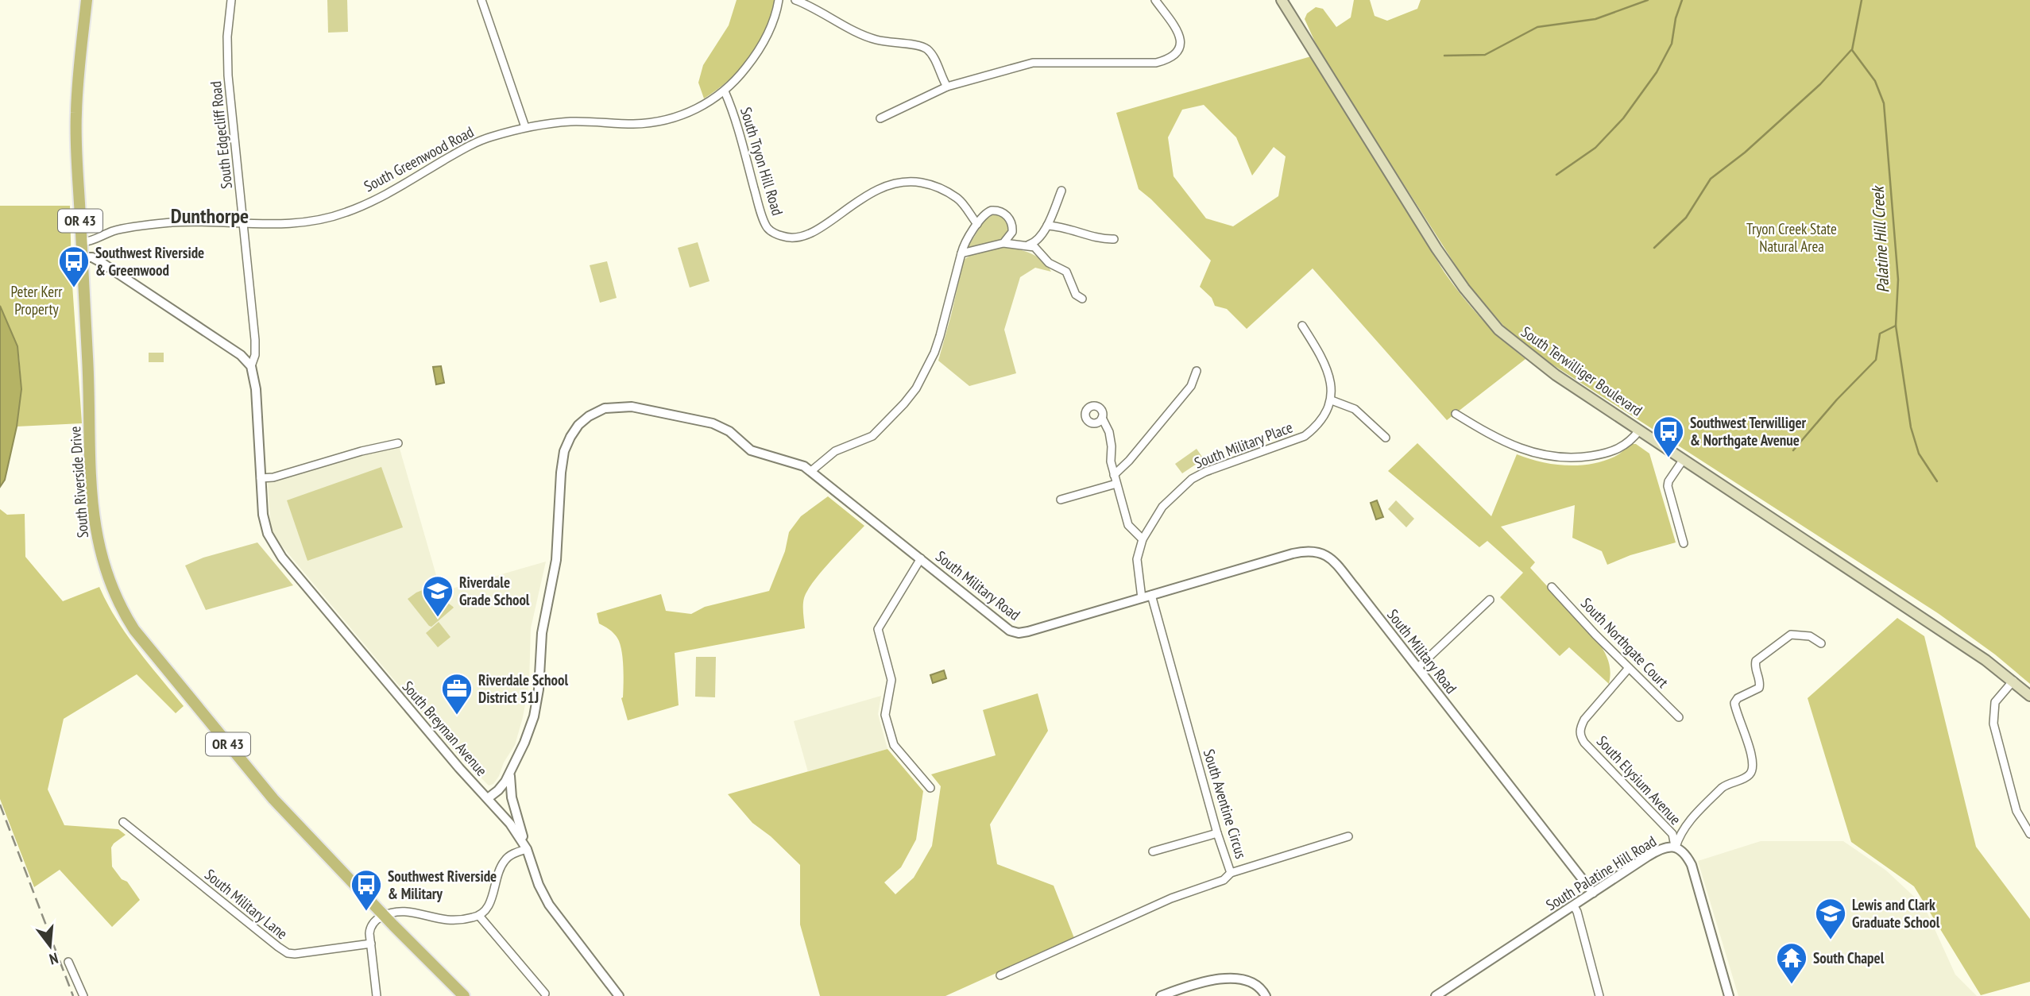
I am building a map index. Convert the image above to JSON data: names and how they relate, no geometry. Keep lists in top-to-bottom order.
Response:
{
  "streets": {
    "main road": ["OR 43", "South Terwilliger Boulevard", "South Riverside Drive"],
    "street": [
      "South Edgecliff Road",
      "South Greenwood Road",
      "South Tryon Hill Road",
      "South Military Place",
      "South Military Road",
      "South Northgate Court",
      "South Breyman Avenue",
      "South Elysium Avenue",
      "South Aventine Circus",
      "South Palatine Hill Road",
      "South Military Lane"
    ]
  },
  "crossings": [
    ["South Edgecliff Road", "South Greenwood Road"],
    ["South Edgecliff Road", "South Breyman Avenue"],
    ["South Greenwood Road", "South Tryon Hill Road"],
    ["South Greenwood Road", "South Riverside Drive"],
    ["South Military Place", "South Military Road"],
    ["South Military Road", "South Breyman Avenue"],
    ["South Military Road", "South Aventine Circus"],
    ["South Military Road", "South Palatine Hill Road"],
    ["South Northgate Court", "South Elysium Avenue"],
    ["South Elysium Avenue", "South Palatine Hill Road"]
  ],
  "districts": ["Dunthorpe"],
  "water": ["Palatine Hill Creek"],
  "parks": ["Tryon Creek State Natural Area", "Peter Kerr Property"],
  "places": {
    "bus stop": ["Southwest Riverside & Greenwood", "Southwest Terwilliger & Northgate Avenue", "Southwest Riverside & Military"],
    "school or university": ["Riverdale Grade School", "Lewis and Clark Graduate School"],
    "office": ["Riverdale School District 51J"],
    "temple": ["South Chapel"]
  },
  "north": "bottom"
}
